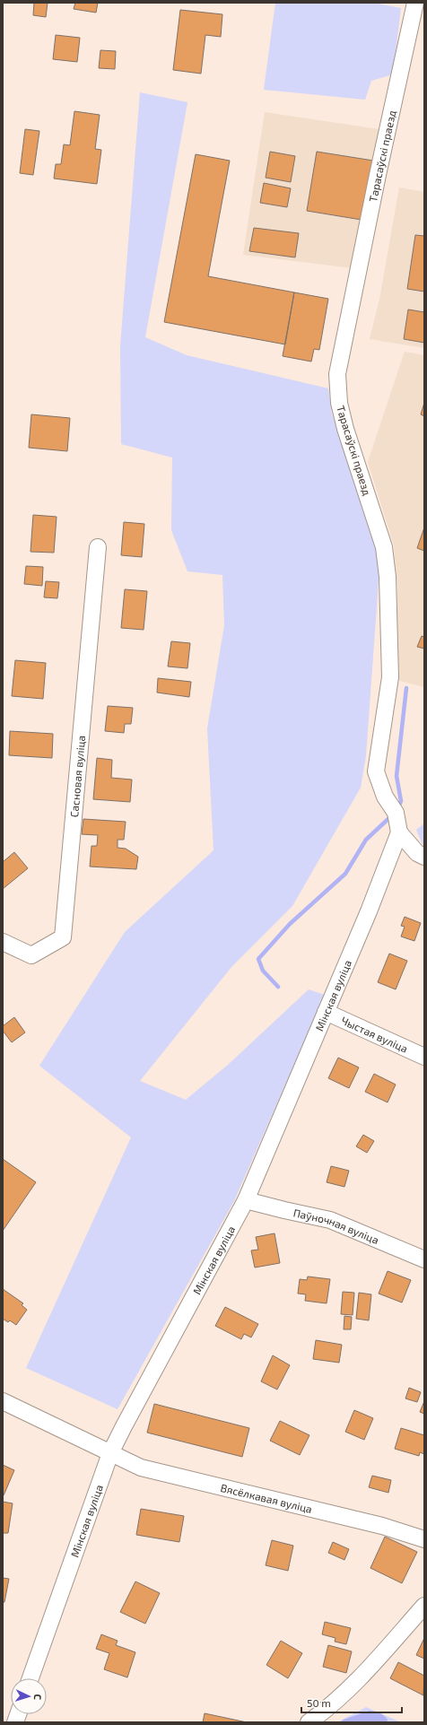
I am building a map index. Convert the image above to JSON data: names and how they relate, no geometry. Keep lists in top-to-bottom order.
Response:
{
  "streets": {
    "street": [
      "Тарасаўскі праезд",
      "Сасновая вуліца",
      "Мінская вуліца",
      "Чыстая вуліца",
      "Паўночная вуліца",
      "Вясёлкавая вуліца"
    ]
  },
  "crossings": [
    ["Тарасаўскі праезд", "Мінская вуліца"],
    ["Мінская вуліца", "Чыстая вуліца"],
    ["Мінская вуліца", "Паўночная вуліца"],
    ["Мінская вуліца", "Вясёлкавая вуліца"]
  ],
  "scale_bar": "50 m",
  "north": "right"
}
